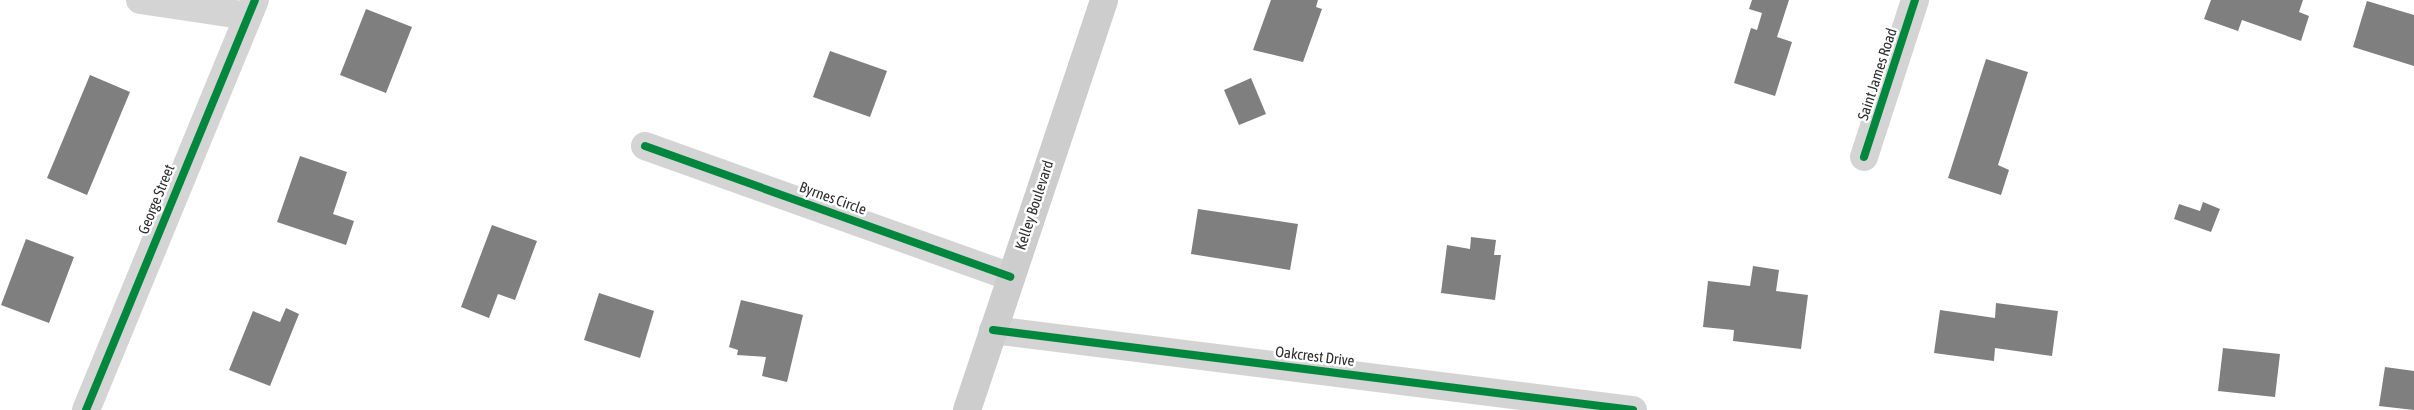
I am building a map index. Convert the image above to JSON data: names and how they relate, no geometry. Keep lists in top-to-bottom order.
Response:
{
  "streets": {
    "main road": ["Kelley Boulevard"],
    "street": [
      "Saint James Road",
      "Byrnes Circle",
      "George Street",
      "Oakcrest Drive"
    ]
  },
  "crossings": [
    ["Byrnes Circle", "Kelley Boulevard"],
    ["Kelley Boulevard", "Oakcrest Drive"]
  ]
}
